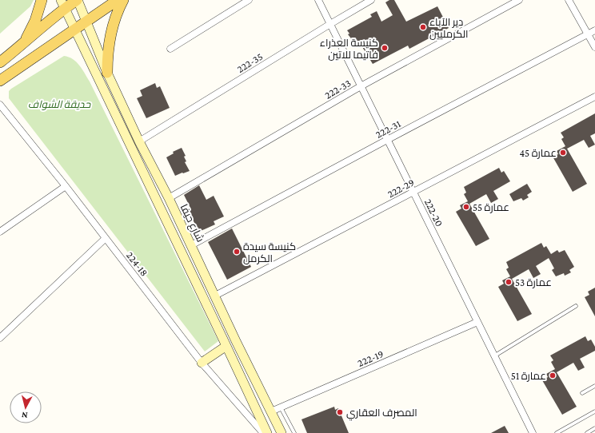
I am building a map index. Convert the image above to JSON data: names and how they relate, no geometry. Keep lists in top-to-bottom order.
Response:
{
  "streets": {
    "main road": ["شارع حيفا"],
    "street": [
      "222-35",
      "222-33",
      "222-31",
      "222-29",
      "222-20",
      "224-18",
      "222-19"
    ]
  },
  "crossings": [
    ["222-35", "222-20"],
    ["222-35", "شارع حيفا"],
    ["222-33", "222-20"],
    ["222-33", "شارع حيفا"],
    ["222-31", "222-20"],
    ["222-31", "شارع حيفا"],
    ["222-29", "222-20"],
    ["222-29", "شارع حيفا"],
    ["222-20", "222-19"],
    ["شارع حيفا", "222-19"]
  ],
  "parks": ["حديقة الشواف"],
  "places": [
    "دير الآباء الكرمليين",
    "كنيسة العذراء فاتيما للاتين",
    "عمارة 45",
    "عمارة 55",
    "كنيسة سيدة الكرمل",
    "عمارة 53",
    "عمارة 51",
    "المصرف العقاري"
  ],
  "north": "bottom"
}
